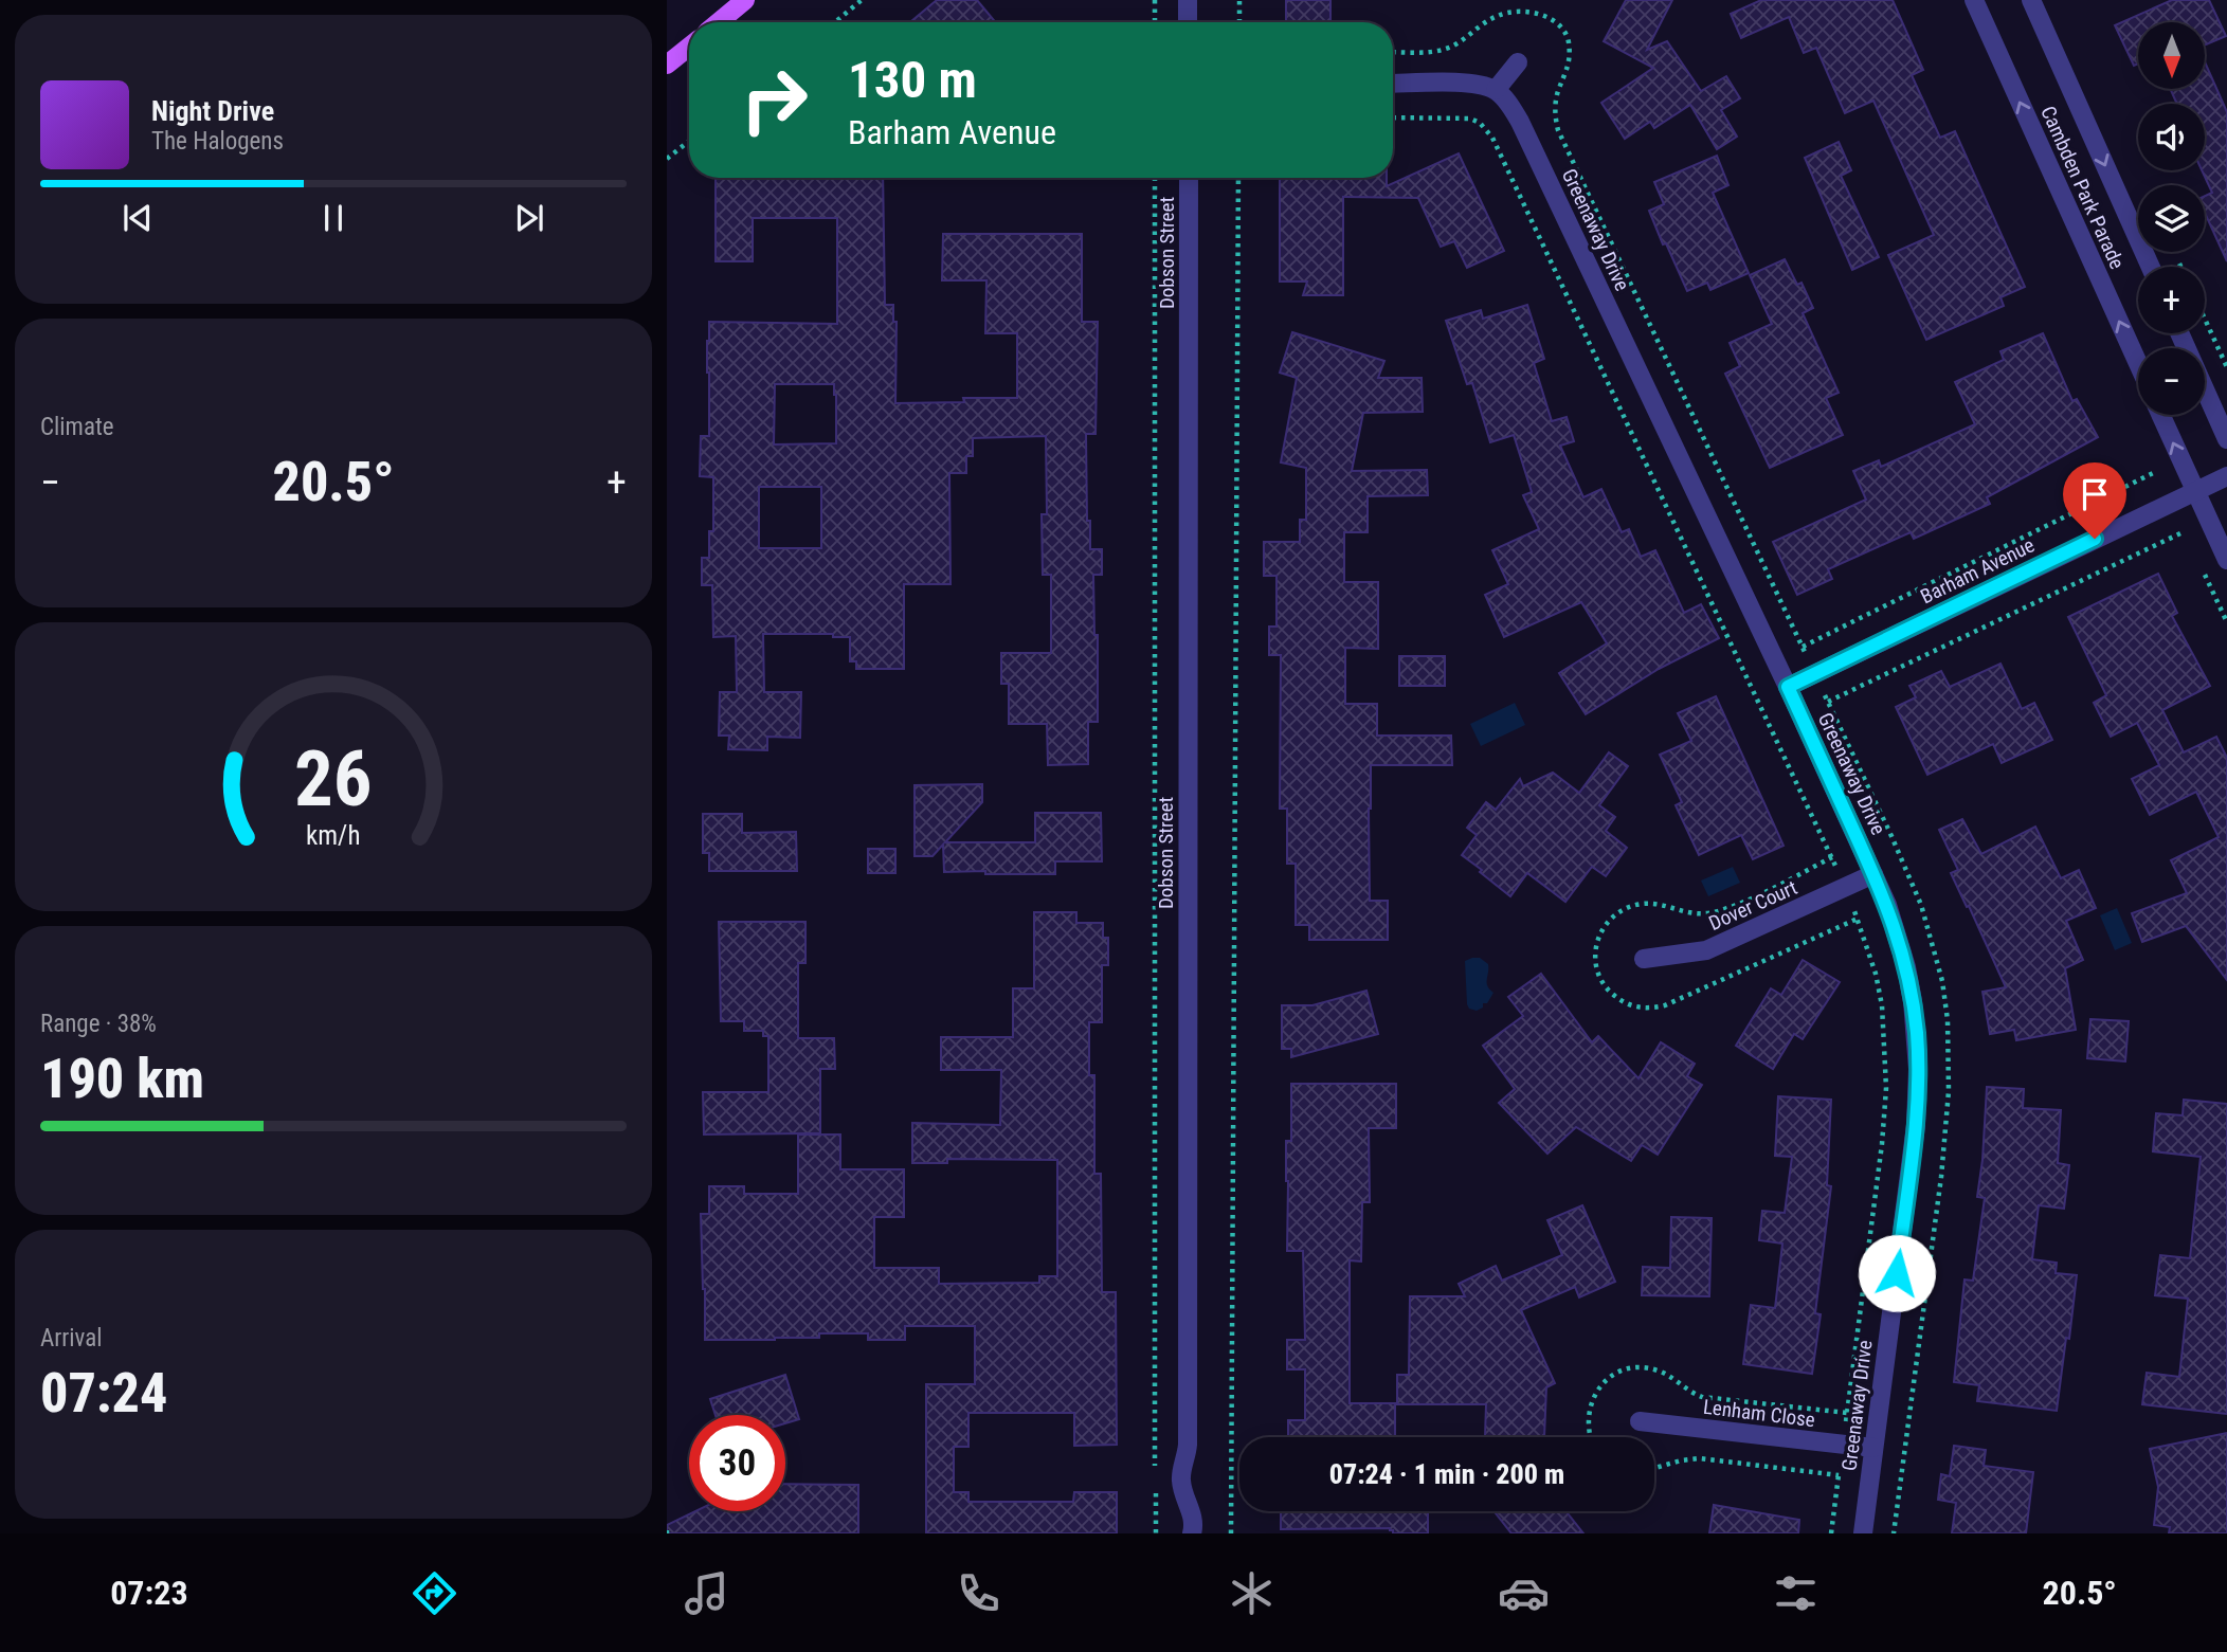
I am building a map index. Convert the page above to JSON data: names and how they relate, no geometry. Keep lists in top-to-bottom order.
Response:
{
  "streets": {
    "street": [
      "Cambden Park Parade",
      "Greenaway Drive",
      "Dobson Street",
      "Barham Avenue",
      "Dover Court",
      "Lenham Close"
    ]
  },
  "crossings": [
    ["Greenaway Drive", "Barham Avenue"],
    ["Greenaway Drive", "Dover Court"],
    ["Greenaway Drive", "Lenham Close"]
  ],
  "north": "bottom",
  "page": {
    "map_buttons": ["+", "−"],
    "turn": ["130 m", "Barham Avenue"],
    "song": ["Night Drive", "The Halogens"],
    "tile": [
      "Climate",
      ["Range · 38%", "190 km"],
      ["Arrival", "07:24"]
    ],
    "heat": ["−", "20.5°", "+"],
    "limit": "30",
    "trip": "07:24 · 1 min · 200 m",
    "tabs": ["07:23", "20.5°"],
    "gauge": ["26", "km/h"]
  }
}
